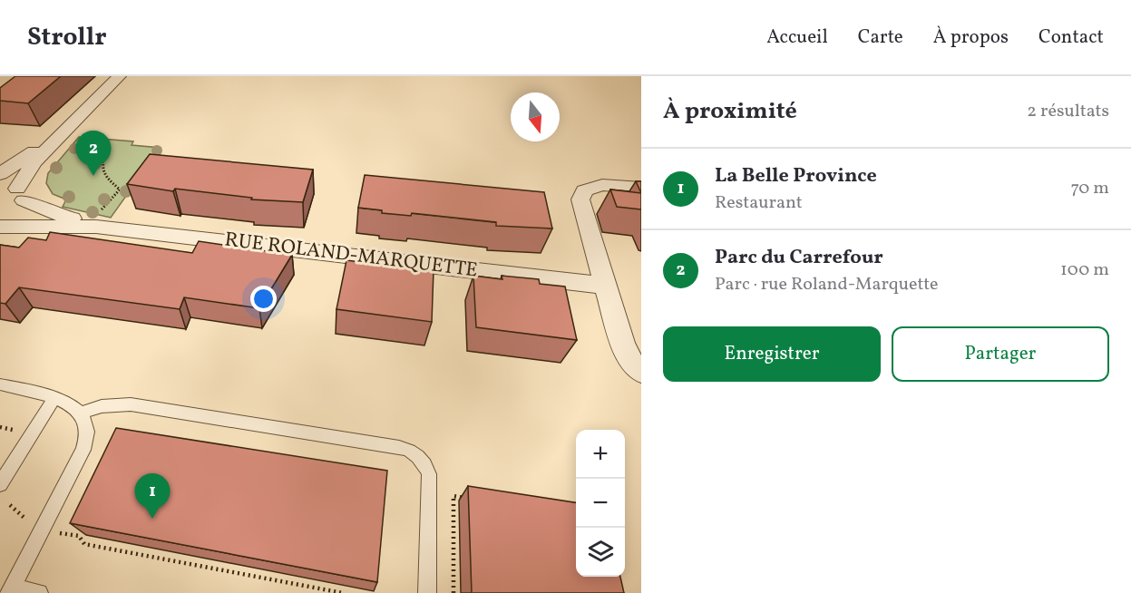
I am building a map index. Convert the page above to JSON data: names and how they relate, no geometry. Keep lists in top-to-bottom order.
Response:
{
  "streets": {
    "street": ["RUE ROLAND-MARQUETTE"]
  },
  "north": "bottom",
  "page": {
    "header": "Strollr",
    "nav": [
      "Accueil",
      "Carte",
      "À propos",
      "Contact"
    ],
    "heading": ["À proximité", "2 résultats"],
    "pins": ["2", "1"],
    "list": [
      {
        "mark": "1",
        "name": "La Belle Province",
        "note": "Restaurant",
        "value": "70 m"
      },
      {
        "mark": "2",
        "name": "Parc du Carrefour",
        "note": "Parc · rue Roland-Marquette",
        "value": "100 m"
      }
    ],
    "buttons": ["Enregistrer", "Partager"],
    "map_buttons": ["+", "−"]
  }
}
